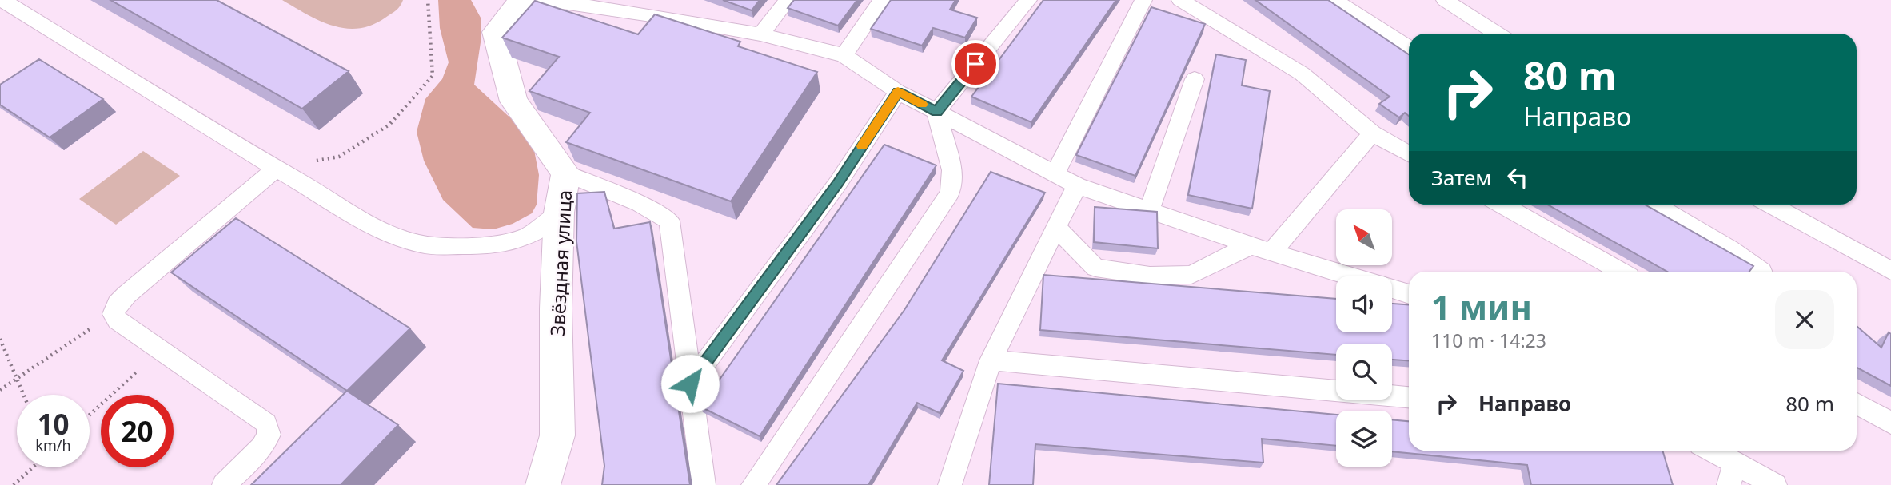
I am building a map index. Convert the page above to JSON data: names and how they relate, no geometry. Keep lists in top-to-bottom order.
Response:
{
  "streets": {
    "street": ["Звёздная улица"]
  },
  "north": "top left",
  "page": {
    "turn": ["80 m", "Направо"],
    "then": "Затем",
    "heading": ["1 мин", "110 m · 14:23"],
    "list": [
      {
        "name": "Направо",
        "value": "80 m"
      }
    ],
    "speed": "10 km/h",
    "limit": "20"
  }
}
